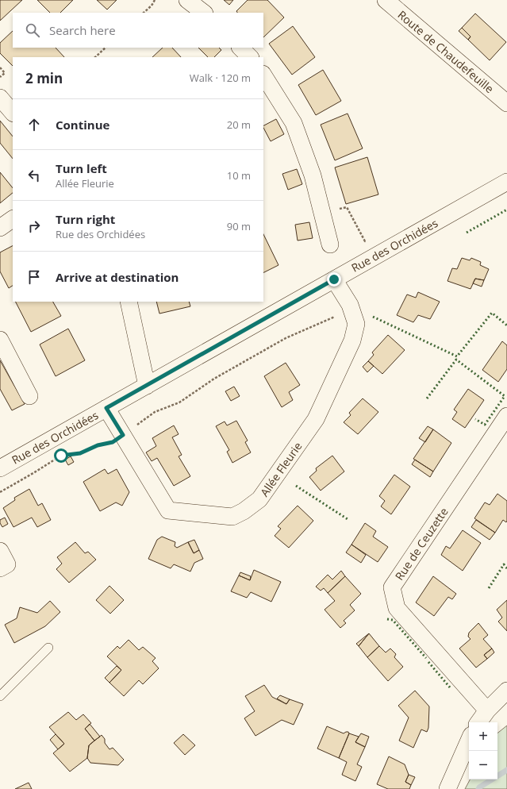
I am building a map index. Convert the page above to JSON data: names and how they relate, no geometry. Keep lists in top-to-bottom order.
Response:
{
  "streets": {
    "street": [
      "Route de Chaudefeuille",
      "Rue des Orchidées",
      "Allée Fleurie",
      "Rue de Ceuzette"
    ]
  },
  "crossings": [
    ["Rue des Orchidées", "Allée Fleurie"]
  ],
  "page": {
    "search": "Search here",
    "heading": ["2 min", "Walk · 120 m"],
    "list": [
      ["Continue", "20 m"],
      ["Turn left", "Allée Fleurie", "10 m"],
      ["Turn right", "Rue des Orchidées", "90 m"],
      "Arrive at destination"
    ],
    "map_buttons": ["+", "−"]
  }
}
